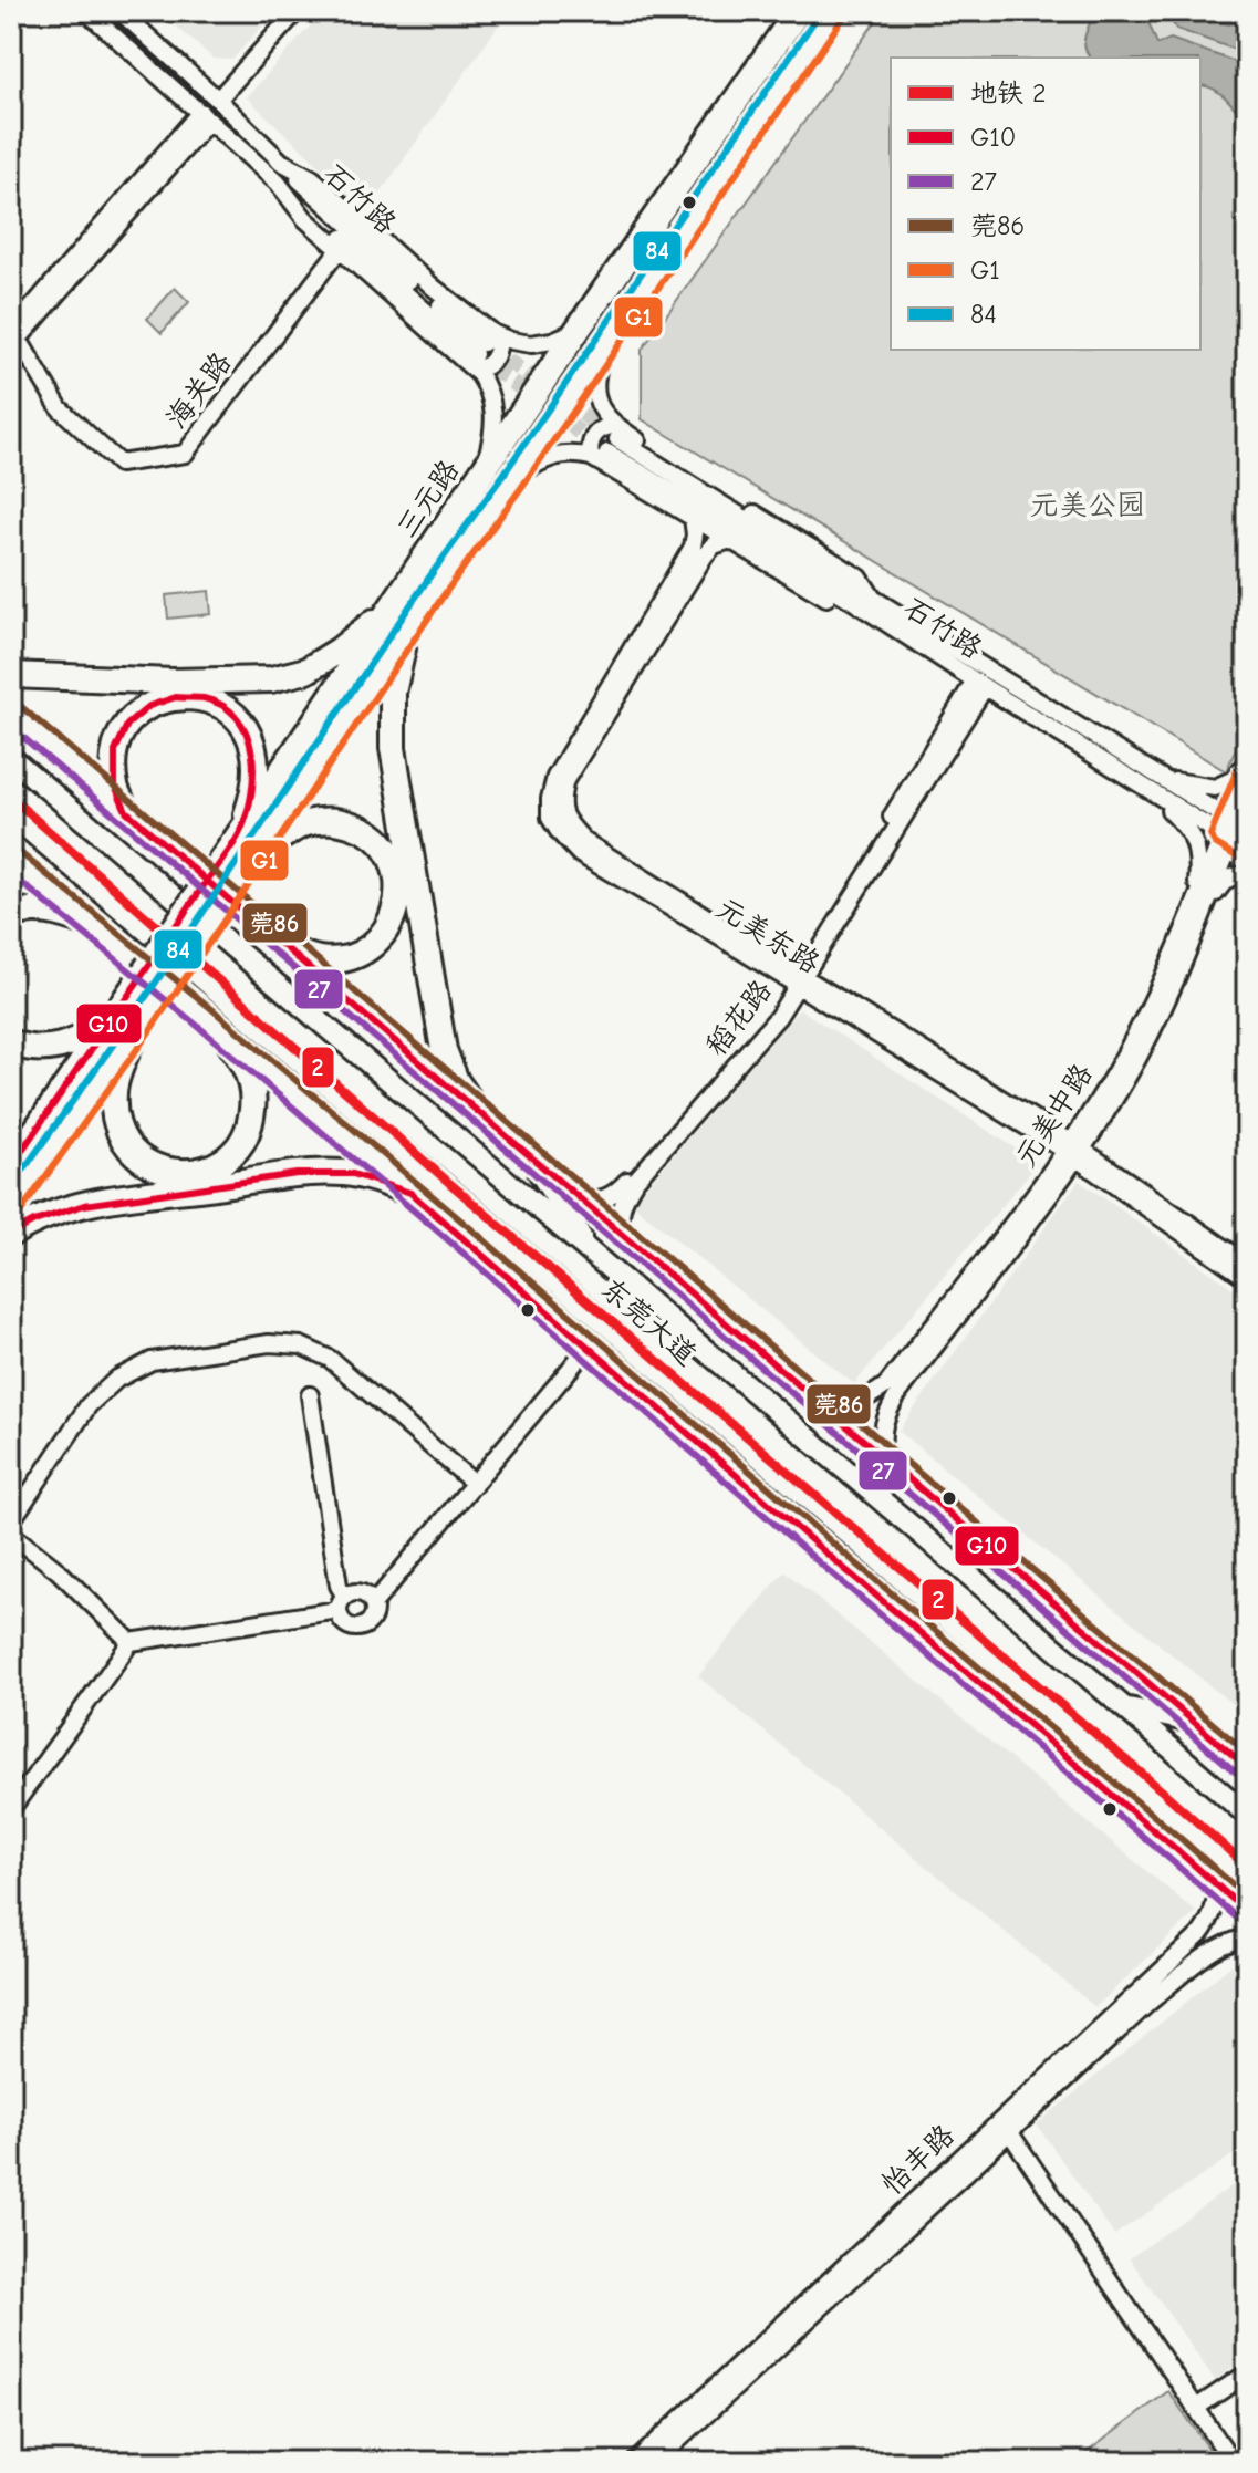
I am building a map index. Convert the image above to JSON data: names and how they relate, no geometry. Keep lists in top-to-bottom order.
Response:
{
  "streets": {
    "highway": ["三元路"],
    "main road": ["东莞大道"],
    "street": [
      "石竹路",
      "海关路",
      "元美东路",
      "稻花路",
      "元美中路",
      "怡丰路"
    ]
  },
  "crossings": [
    ["石竹路", "稻花路"],
    ["石竹路", "元美中路"],
    ["元美东路", "稻花路"],
    ["元美东路", "元美中路"]
  ],
  "parks": ["元美公园"],
  "lines": [
    "transit line 84",
    "transit line G1",
    "transit line G10",
    "transit line 莞86",
    "transit line 27",
    "metro line 2"
  ],
  "legend": [
    "地铁 2",
    "G10",
    "27",
    "莞86",
    "G1",
    "84"
  ]
}
